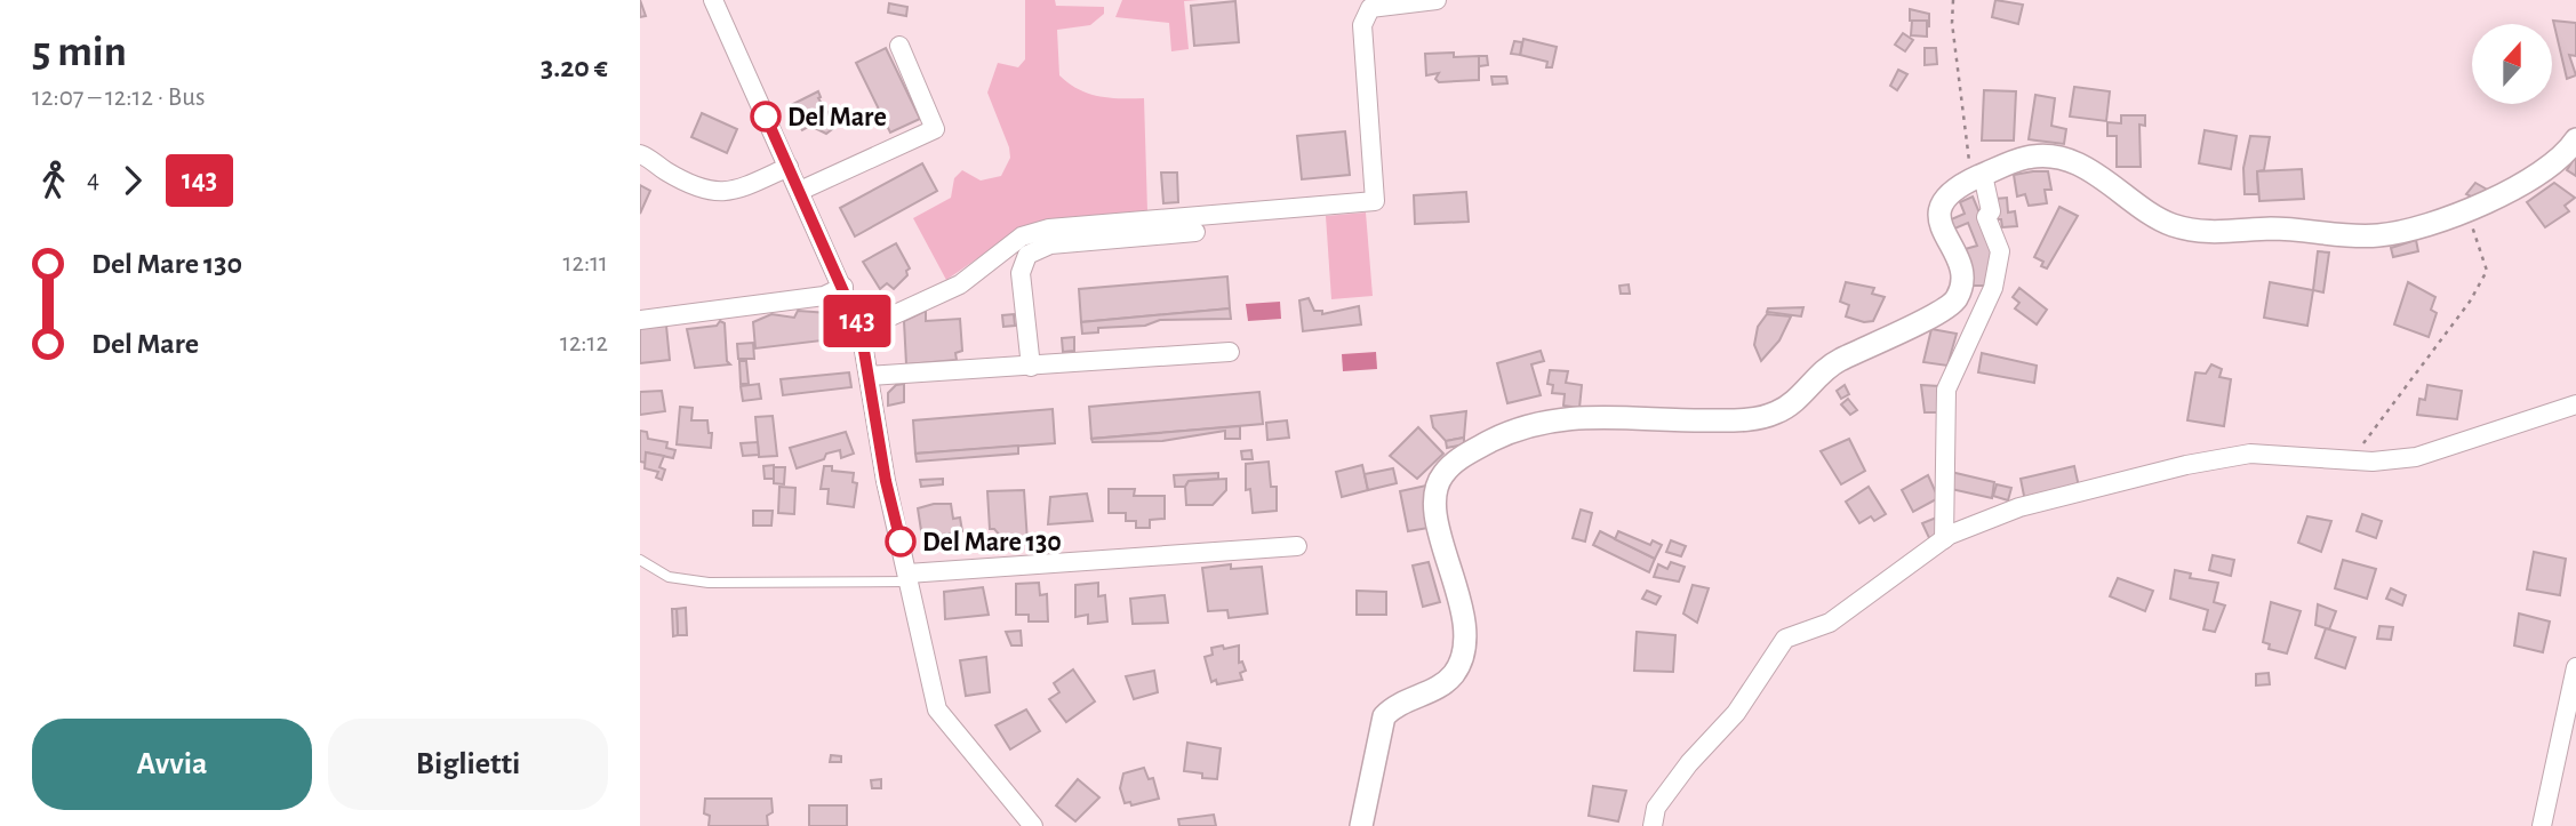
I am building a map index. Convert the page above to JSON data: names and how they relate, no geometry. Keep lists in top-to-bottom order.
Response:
{
  "places": ["Del Mare", "Del Mare 130"],
  "lines": ["bus line 143"],
  "north": "top",
  "page": {
    "heading": ["5 min", "12:07 – 12:12 · Bus", "3.20 €"],
    "on_map": "143",
    "legs": ["4", "143"],
    "list": [
      {
        "name": "Del Mare 130",
        "value": "12:11"
      },
      {
        "name": "Del Mare",
        "value": "12:12"
      }
    ],
    "buttons": ["Avvia", "Biglietti"]
  }
}
